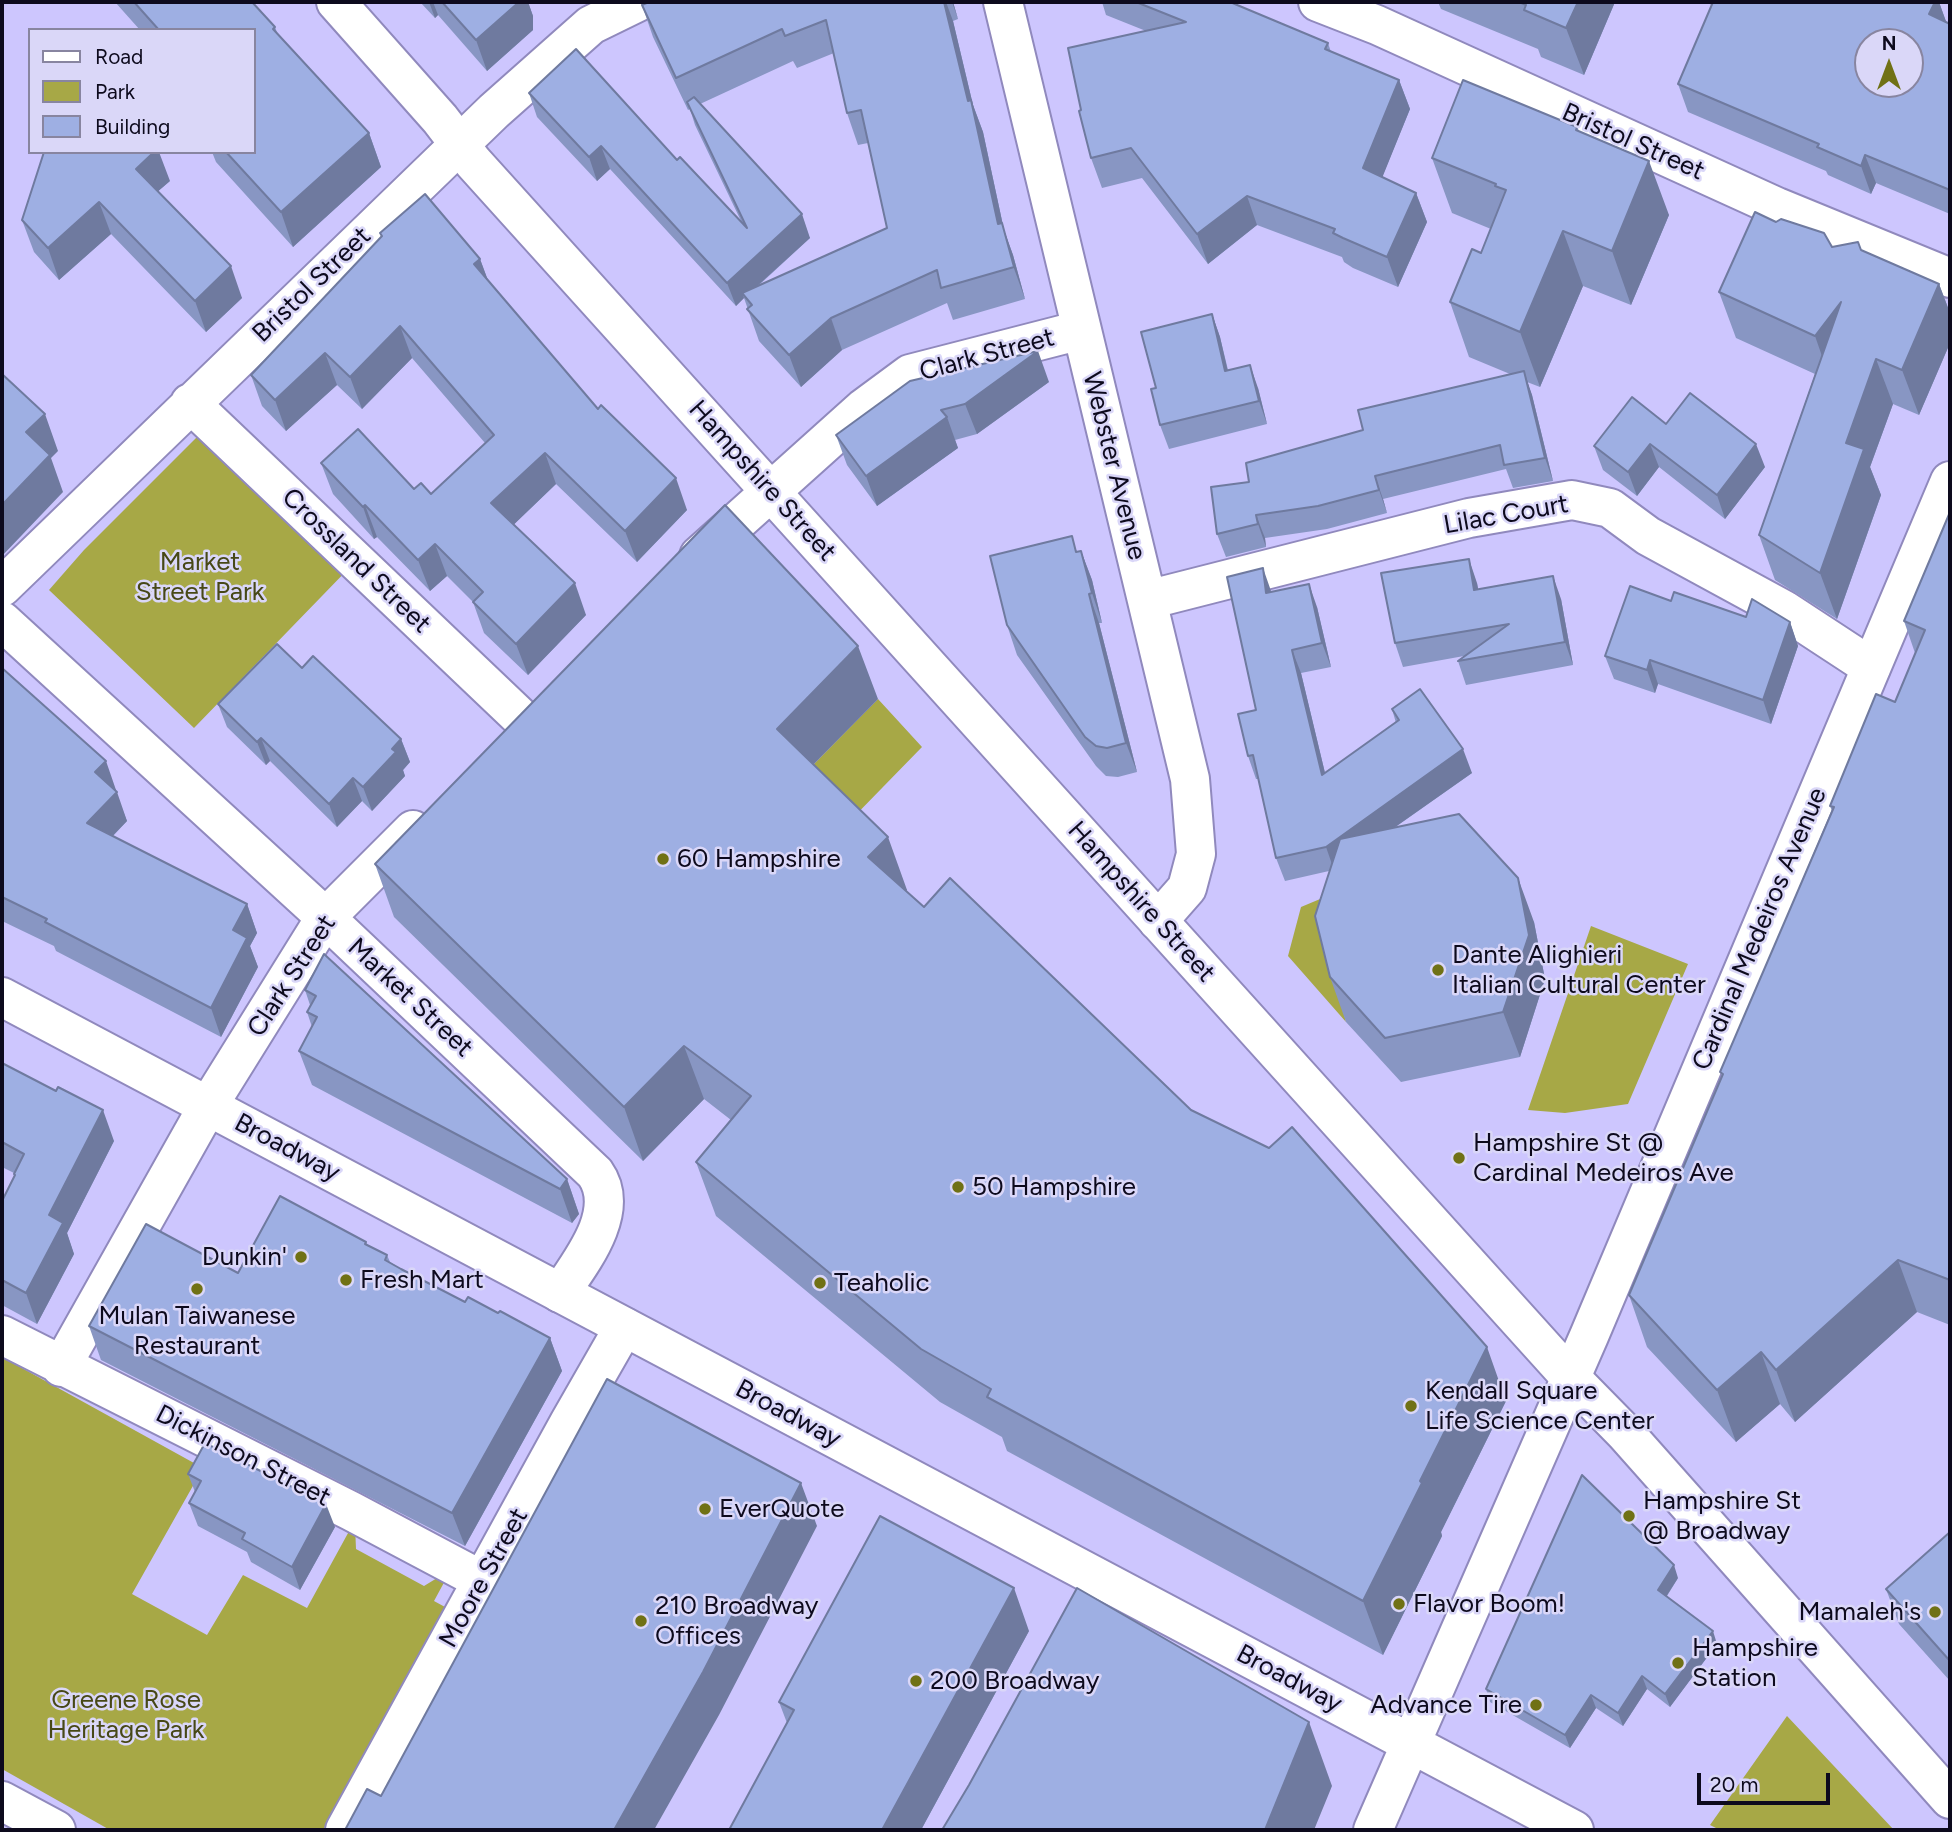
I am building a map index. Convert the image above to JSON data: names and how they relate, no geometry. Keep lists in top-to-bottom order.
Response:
{
  "streets": {
    "street": [
      "Bristol Street",
      "Clark Street",
      "Webster Avenue",
      "Hampshire Street",
      "Lilac Court",
      "Crossland Street",
      "Cardinal Medeiros Avenue",
      "Market Street",
      "Broadway",
      "Dickinson Street",
      "Moore Street"
    ]
  },
  "crossings": [
    ["Bristol Street", "Hampshire Street"],
    ["Bristol Street", "Crossland Street"],
    ["Clark Street", "Webster Avenue"],
    ["Clark Street", "Hampshire Street"],
    ["Clark Street", "Market Street"],
    ["Clark Street", "Broadway"],
    ["Clark Street", "Dickinson Street"],
    ["Webster Avenue", "Hampshire Street"],
    ["Webster Avenue", "Lilac Court"],
    ["Hampshire Street", "Cardinal Medeiros Avenue"],
    ["Lilac Court", "Cardinal Medeiros Avenue"],
    ["Cardinal Medeiros Avenue", "Broadway"],
    ["Market Street", "Broadway"],
    ["Broadway", "Moore Street"],
    ["Dickinson Street", "Moore Street"]
  ],
  "parks": ["Market Street Park", "Greene Rose Heritage Park"],
  "places": [
    "60 Hampshire",
    "Dante Alighieri Italian Cultural Center",
    "Hampshire St @ Cardinal Medeiros Ave",
    "50 Hampshire",
    "Dunkin'",
    "Fresh Mart",
    "Teaholic",
    "Mulan Taiwanese Restaurant",
    "Kendall Square Life Science Center",
    "EverQuote",
    "Hampshire St @ Broadway",
    "Flavor Boom!",
    "Mamaleh's",
    "210 Broadway Offices",
    "Hampshire Station",
    "200 Broadway",
    "Advance Tire"
  ],
  "legend": ["Road", "Park", "Building"],
  "scale_bar": "20 m",
  "north": "top"
}
